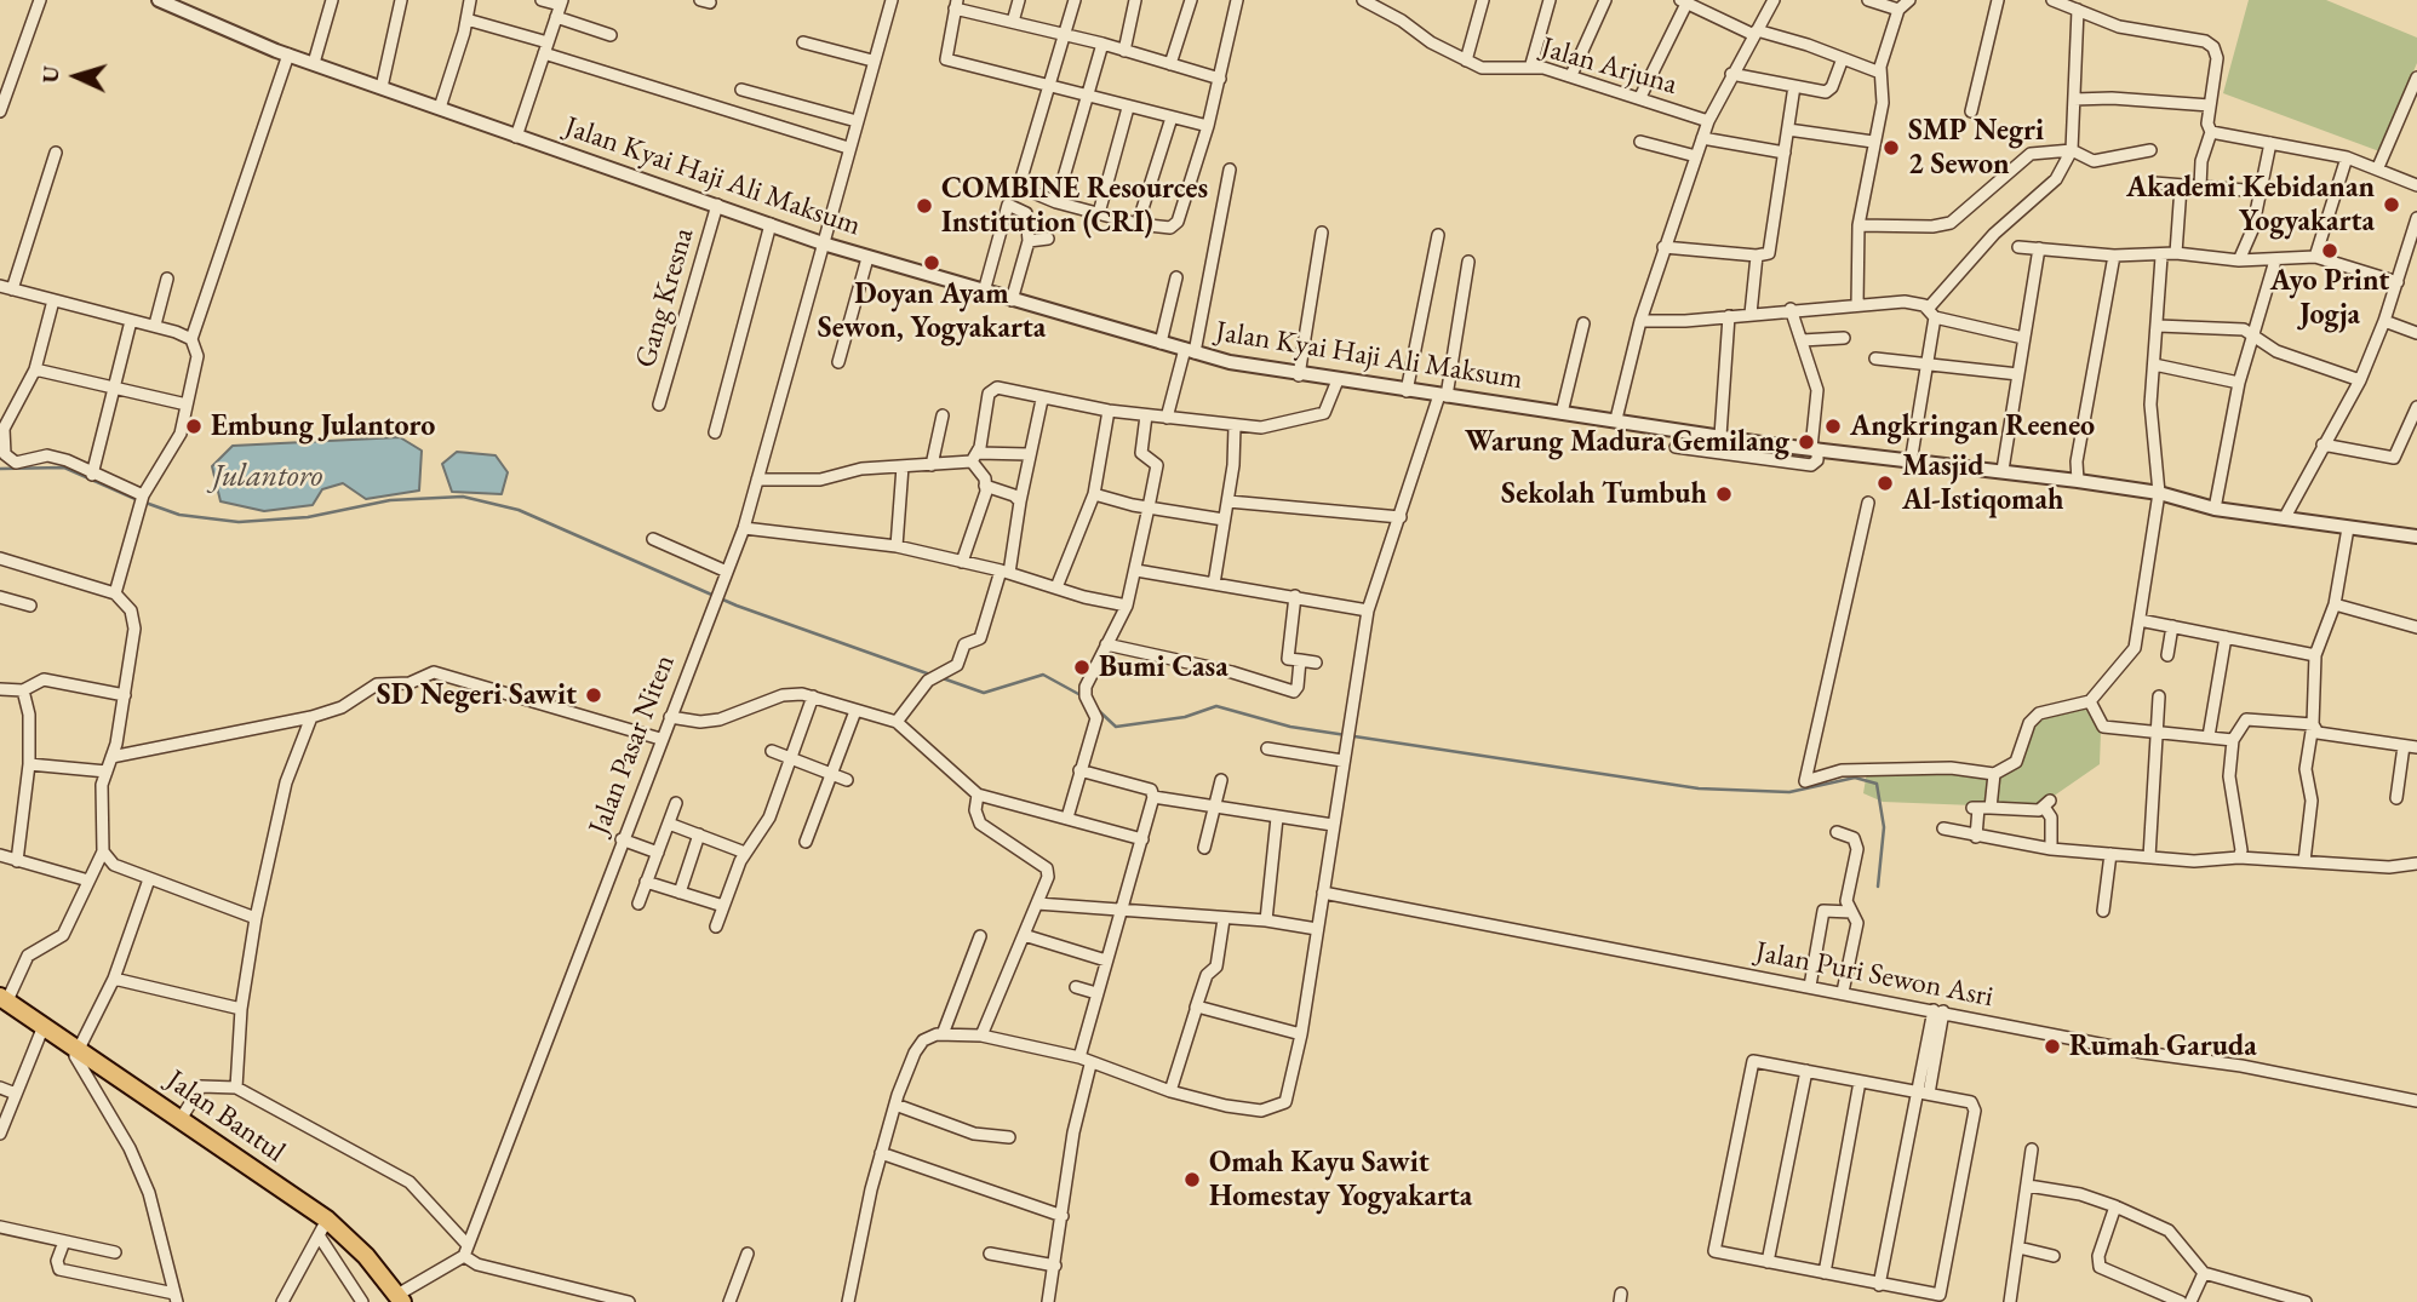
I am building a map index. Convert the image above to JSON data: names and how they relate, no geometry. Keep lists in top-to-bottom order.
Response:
{
  "streets": {
    "main road": ["Jalan Bantul"],
    "street": [
      "Jalan Arjuna",
      "Jalan Kyai Haji Ali Maksum",
      "Gang Kresna",
      "Jalan Pasar Niten",
      "Jalan Puri Sewon Asri"
    ]
  },
  "crossings": [
    ["Jalan Kyai Haji Ali Maksum", "Gang Kresna"],
    ["Jalan Kyai Haji Ali Maksum", "Jalan Pasar Niten"]
  ],
  "water": ["Julantoro"],
  "places": [
    "SMP Negri 2 Sewon",
    "Akademi Kebidanan Yogyakarta",
    "COMBINE Resources Institution (CRI)",
    "Ayo Print Jogja",
    "Doyan Ayam Sewon, Yogyakarta",
    "Embung Julantoro",
    "Angkringan Reeneo",
    "Warung Madura Gemilang",
    "Masjid Al-Istiqomah",
    "Sekolah Tumbuh",
    "Bumi Casa",
    "SD Negeri Sawit",
    "Rumah Garuda",
    "Omah Kayu Sawit Homestay Yogyakarta"
  ],
  "north": "left"
}
